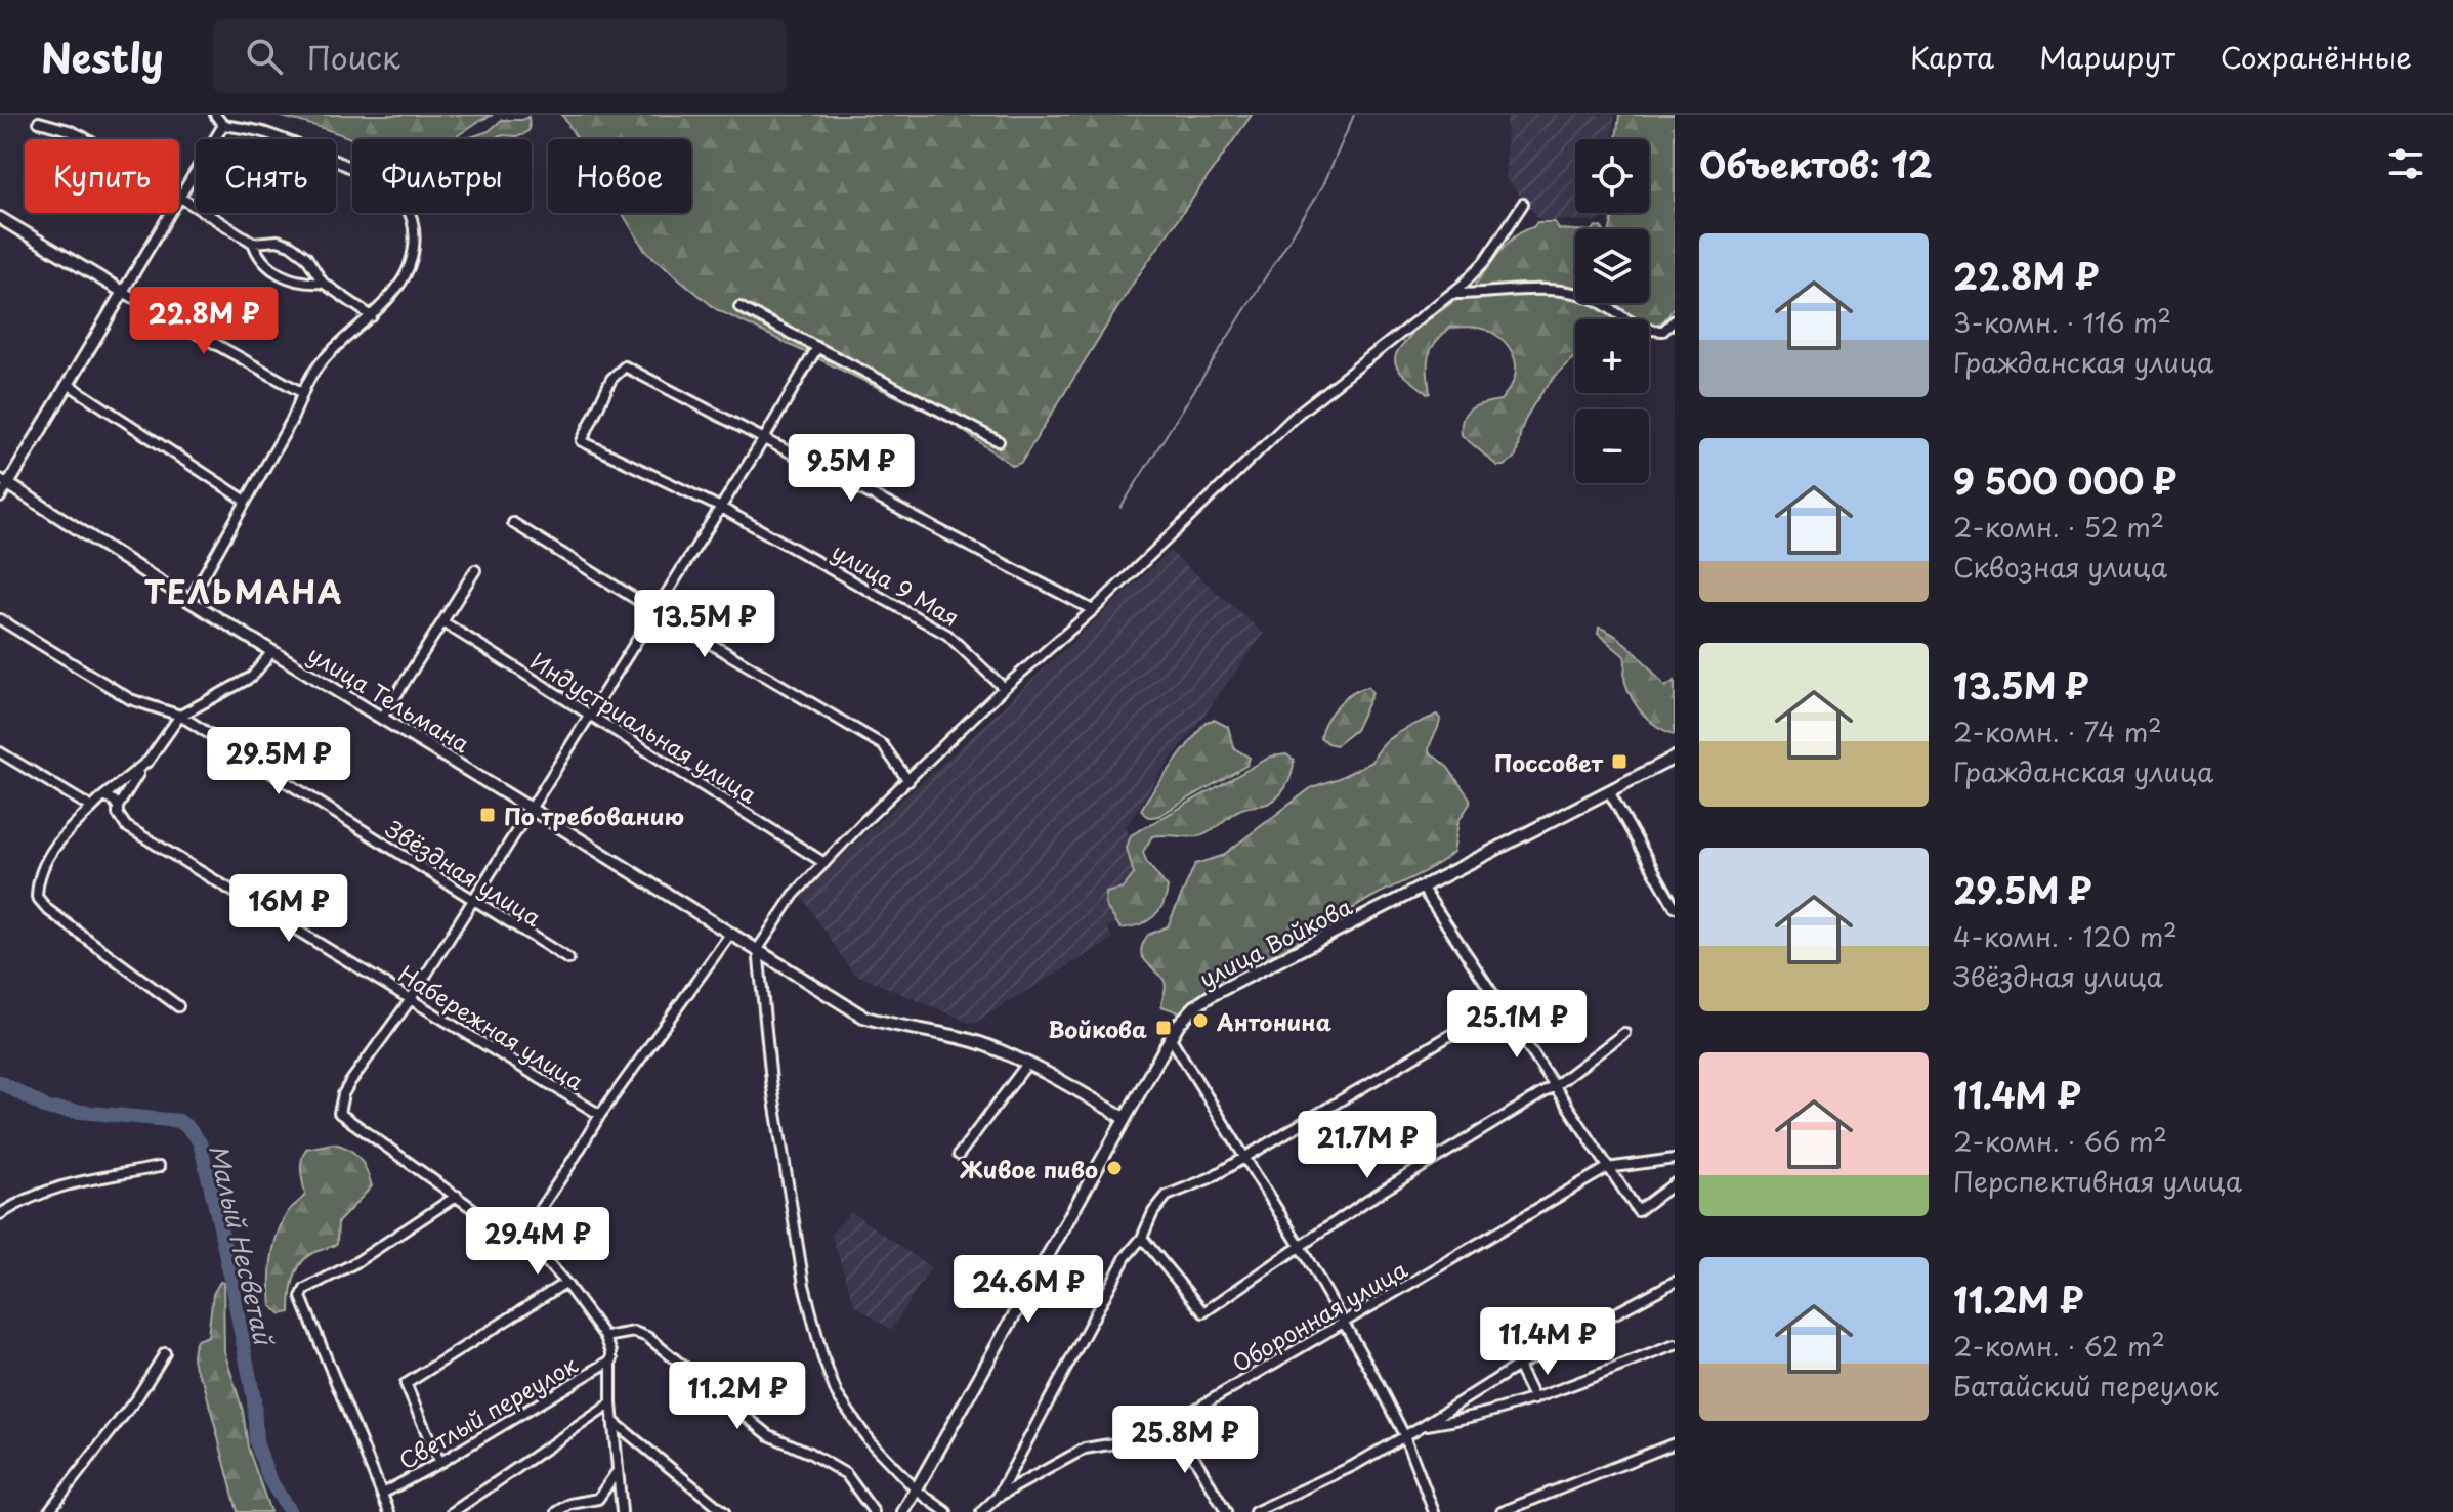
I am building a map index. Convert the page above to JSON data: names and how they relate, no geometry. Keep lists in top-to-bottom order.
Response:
{
  "streets": {
    "street": [
      "улица 9 Мая",
      "улица Тельмана",
      "Индустриальная улица",
      "Звёздная улица",
      "улица Войкова",
      "Набережная улица",
      "Оборонная улица",
      "Светлый переулок"
    ]
  },
  "crossings": [
    ["улица Тельмана", "улица Войкова"]
  ],
  "districts": ["ТЕЛЬМАНА"],
  "water": ["Малый Несветай"],
  "places": {
    "transit": ["Поссовет", "По требованию", "Войкова"],
    "other": ["Антонина", "Живое пиво"]
  },
  "page": {
    "header": "Nestly",
    "search": "Поиск",
    "nav": ["Карта", "Маршрут", "Сохранённые"],
    "heading": "Объектов: 12",
    "map_buttons": ["+", "−"],
    "chip": [
      "Купить",
      "Снять",
      "Фильтры",
      "Новое"
    ],
    "list": [
      {
        "name": "22.8M ₽",
        "note": "3-комн. · 116 m² · Гражданская улица"
      },
      {
        "name": "9 500 000 ₽",
        "note": "2-комн. · 52 m² · Сквозная улица"
      },
      {
        "name": "13.5M ₽",
        "note": "2-комн. · 74 m² · Гражданская улица"
      },
      {
        "name": "29.5M ₽",
        "note": "4-комн. · 120 m² · Звёздная улица"
      },
      {
        "name": "11.4M ₽",
        "note": "2-комн. · 66 m² · Перспективная улица"
      },
      {
        "name": "11.2M ₽",
        "note": "2-комн. · 62 m² · Батайский переулок"
      }
    ],
    "price": [
      "22.8M ₽",
      "9.5M ₽",
      "13.5M ₽",
      "29.5M ₽",
      "16M ₽",
      "25.1M ₽",
      "21.7M ₽",
      "29.4M ₽",
      "24.6M ₽",
      "11.4M ₽",
      "11.2M ₽",
      "25.8M ₽"
    ]
  }
}
